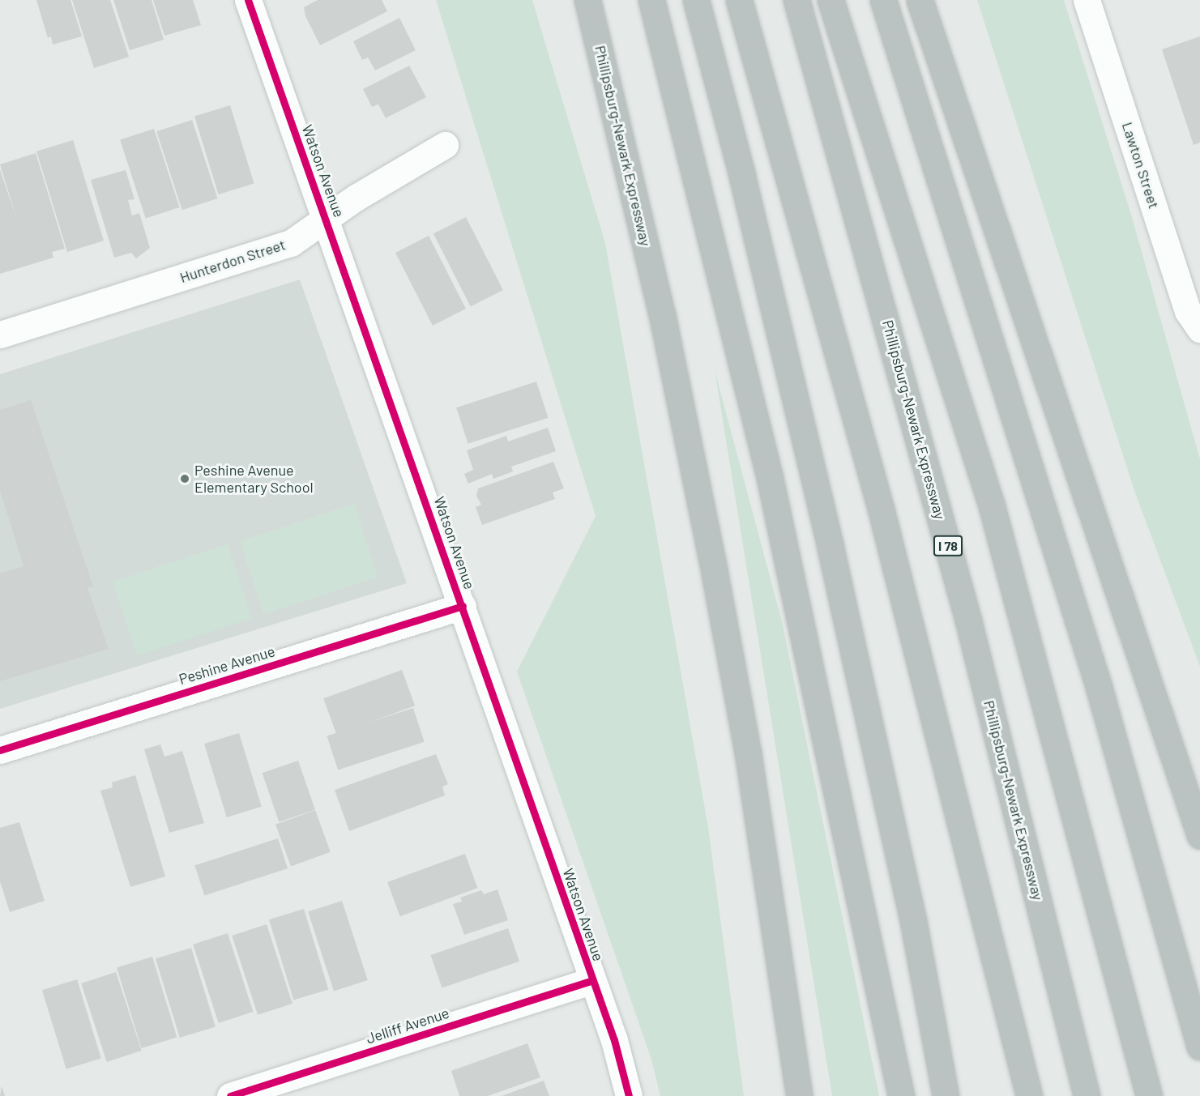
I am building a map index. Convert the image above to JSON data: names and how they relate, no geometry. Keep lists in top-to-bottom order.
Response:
{
  "streets": {
    "highway": ["Phillipsburg-Newark Expressway", "I 78"],
    "street": [
      "Lawton Street",
      "Watson Avenue",
      "Hunterdon Street",
      "Peshine Avenue",
      "Jelliff Avenue"
    ]
  },
  "crossings": [
    ["Watson Avenue", "Hunterdon Street"],
    ["Watson Avenue", "Peshine Avenue"],
    ["Watson Avenue", "Jelliff Avenue"]
  ],
  "places": ["Peshine Avenue Elementary School"]
}
